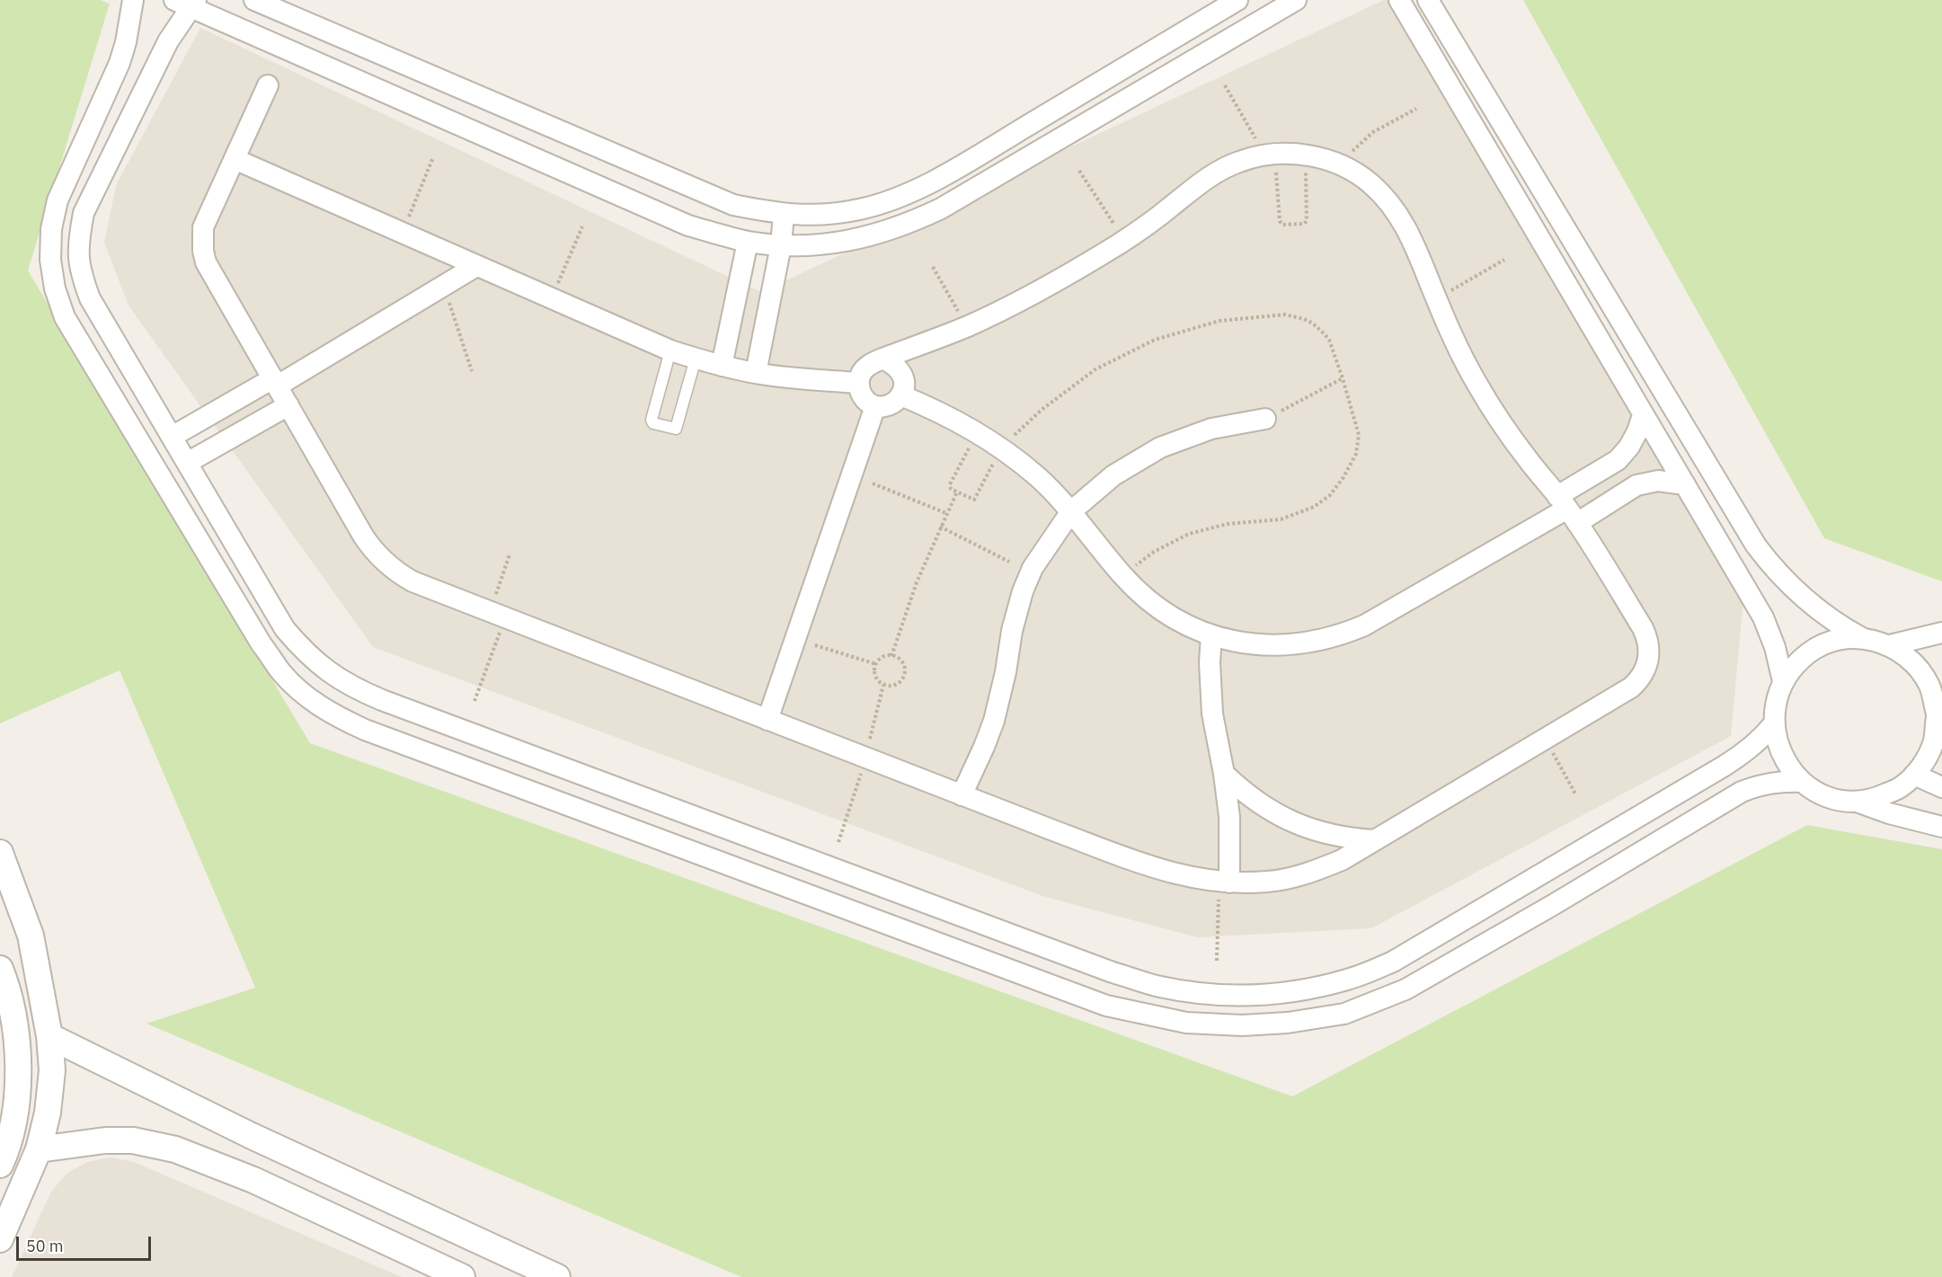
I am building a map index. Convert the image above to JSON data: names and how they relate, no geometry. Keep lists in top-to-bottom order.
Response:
{
  "scale_bar": "50 m"
}
